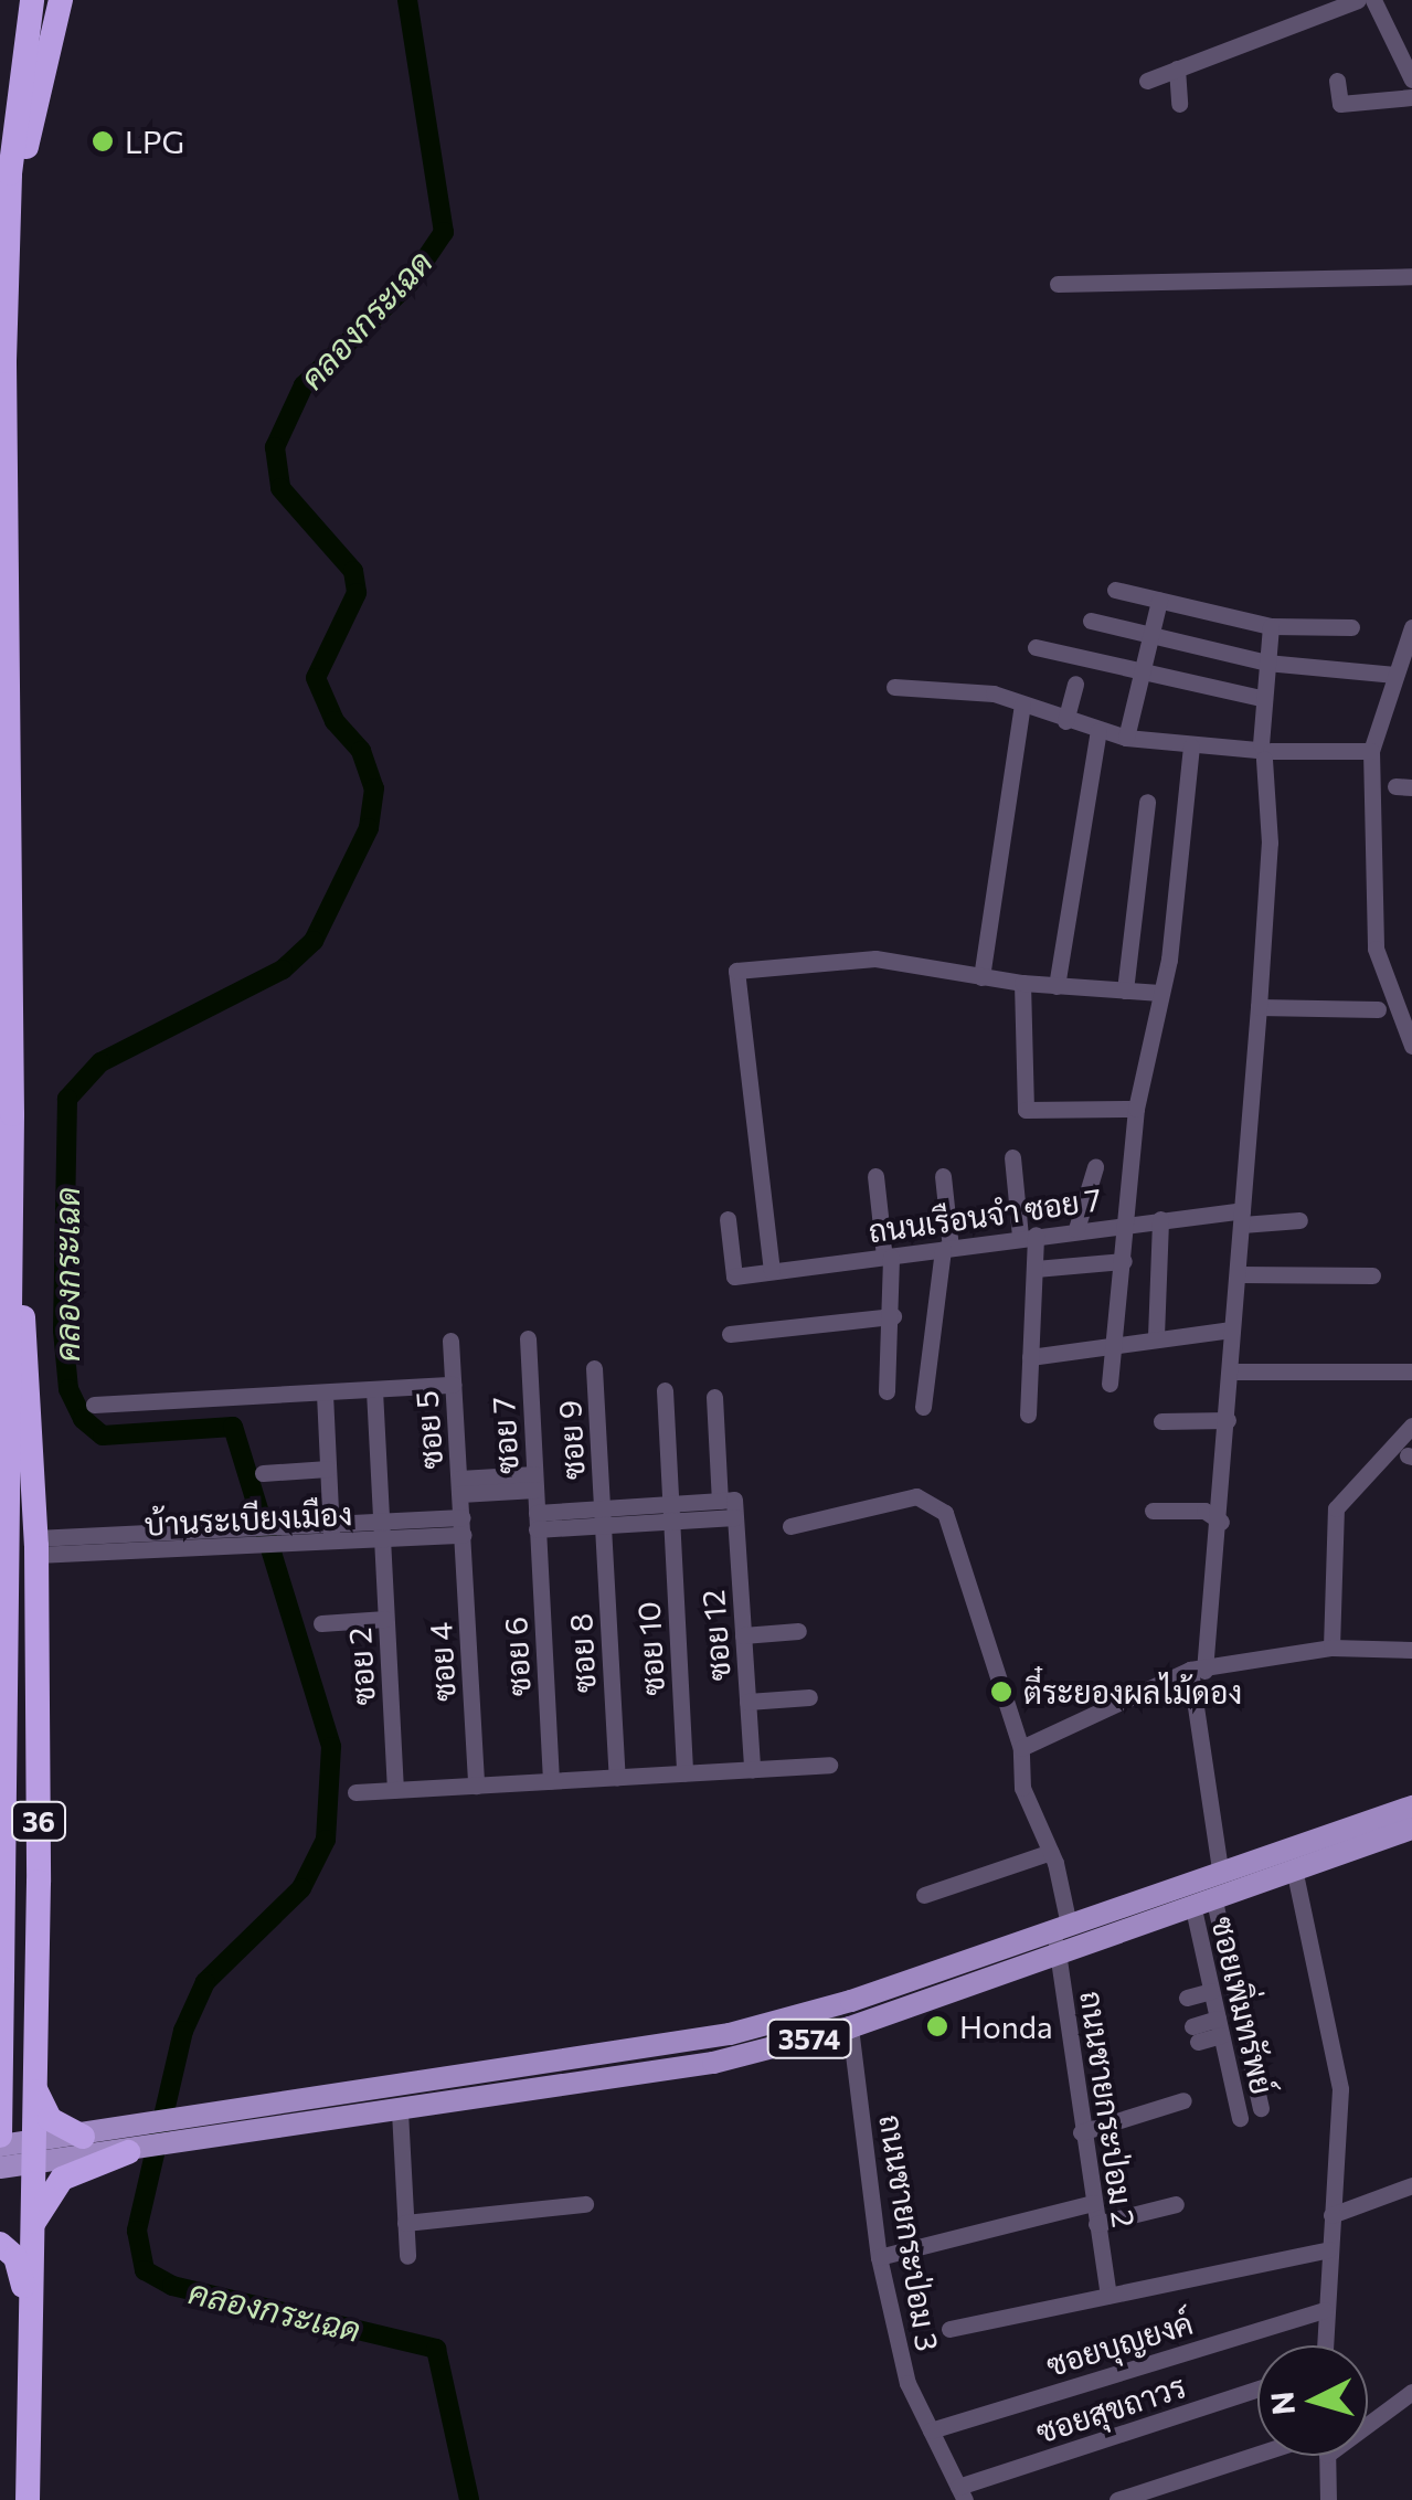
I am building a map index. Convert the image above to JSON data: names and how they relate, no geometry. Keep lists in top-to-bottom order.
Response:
{
  "streets": {
    "highway": ["36"],
    "main road": ["3574"],
    "street": [
      "ถนนเรือนจำ ซอย 7",
      "ซอย 5",
      "ซอย 7",
      "ซอย 9",
      "บ้านระเบียงเมือง",
      "ซอย 12",
      "ซอย 10",
      "ซอย 8",
      "ซอย 6",
      "ซอย 4",
      "ซอย 2",
      "ซอยเพิ่มทรัพย์",
      "ถนนชายกระป่อม 2",
      "ถนนชายกระป่อม 3",
      "ซอยบุญยงค์",
      "ซอยสุขถาวร"
    ]
  },
  "crossings": [
    ["ซอย 5", "บ้านระเบียงเมือง"],
    ["ซอย 5", "ซอย 4"],
    ["ซอย 7", "ซอย 6"],
    ["ซอย 9", "ซอย 8"],
    ["บ้านระเบียงเมือง", "ซอย 4"],
    ["บ้านระเบียงเมือง", "ซอย 2"],
    ["บ้านระเบียงเมือง", "36"],
    ["36", "3574"],
    ["ซอยเพิ่มทรัพย์", "3574"],
    ["3574", "ถนนชายกระป่อม 2"],
    ["3574", "ถนนชายกระป่อม 3"],
    ["ถนนชายกระป่อม 3", "ซอยบุญยงค์"],
    ["ถนนชายกระป่อม 3", "ซอยสุขถาวร"]
  ],
  "water": ["คลองกระเฉด"],
  "places": ["LPG", "ตี๋ระยองผลไม้ดอง", "Honda"],
  "north": "left"
}
